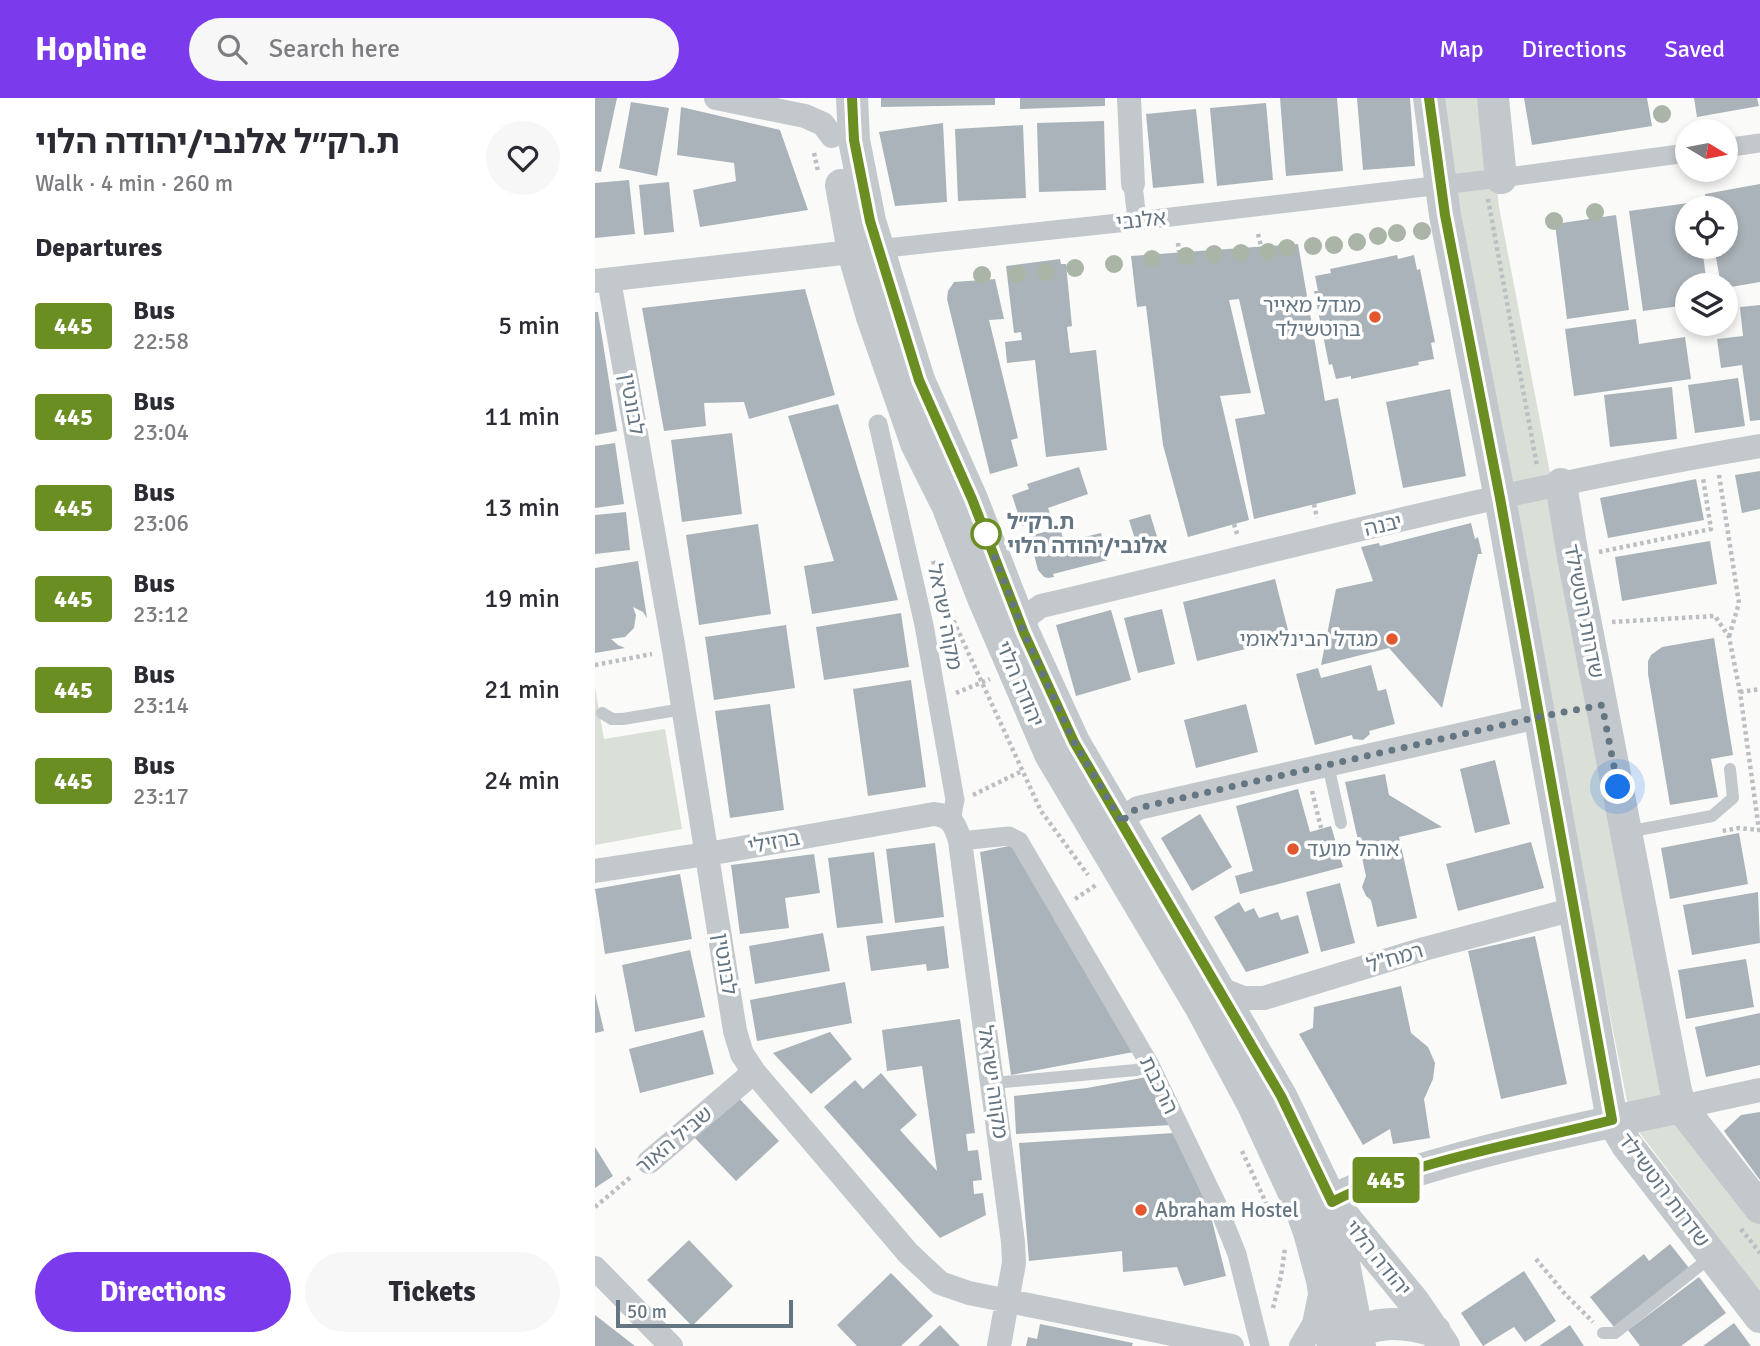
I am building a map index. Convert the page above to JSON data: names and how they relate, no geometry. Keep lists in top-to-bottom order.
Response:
{
  "streets": {
    "street": [
      "אלנבי",
      "לבונטין",
      "יבנה",
      "שדרות רוטשילד",
      "מקוה ישראל",
      "יהודה הלוי",
      "ברזילי",
      "רמח\"ל",
      "מקווה ישראל",
      "הרכבת",
      "שביל האור"
    ]
  },
  "crossings": [
    ["אלנבי", "לבונטין"],
    ["אלנבי", "שדרות רוטשילד"],
    ["אלנבי", "יהודה הלוי"],
    ["לבונטין", "ברזילי"],
    ["לבונטין", "מקווה ישראל"],
    ["לבונטין", "שביל האור"],
    ["יבנה", "שדרות רוטשילד"],
    ["יבנה", "יהודה הלוי"],
    ["שדרות רוטשילד", "רמח\"ל"],
    ["מקוה ישראל", "ברזילי"],
    ["מקוה ישראל", "מקווה ישראל"],
    ["יהודה הלוי", "רמח\"ל"],
    ["ברזילי", "מקווה ישראל"],
    ["ברזילי", "הרכבת"]
  ],
  "places": [
    "מגדל מאייר ברוטשילד",
    "ת.רק״ל אלנבי/יהודה הלוי",
    "מגדל הבינלאומי",
    "אוהל מועד",
    "Abraham Hostel"
  ],
  "lines": ["bus line 445"],
  "scale_bar": "50 m",
  "north": "right",
  "page": {
    "header": "Hopline",
    "search": "Search here",
    "nav": ["Map", "Directions", "Saved"],
    "heading": [
      ["ת.רק״ל אלנבי/יהודה הלוי", "Walk · 4 min · 260 m"],
      "Departures"
    ],
    "on_map": "445",
    "list": [
      {
        "mark": "445",
        "name": "Bus",
        "note": "22:58",
        "value": "5 min"
      },
      {
        "mark": "445",
        "name": "Bus",
        "note": "23:04",
        "value": "11 min"
      },
      {
        "mark": "445",
        "name": "Bus",
        "note": "23:06",
        "value": "13 min"
      },
      {
        "mark": "445",
        "name": "Bus",
        "note": "23:12",
        "value": "19 min"
      },
      {
        "mark": "445",
        "name": "Bus",
        "note": "23:14",
        "value": "21 min"
      },
      {
        "mark": "445",
        "name": "Bus",
        "note": "23:17",
        "value": "24 min"
      }
    ],
    "buttons": ["Directions", "Tickets"],
    "scale": "50 m"
  }
}
